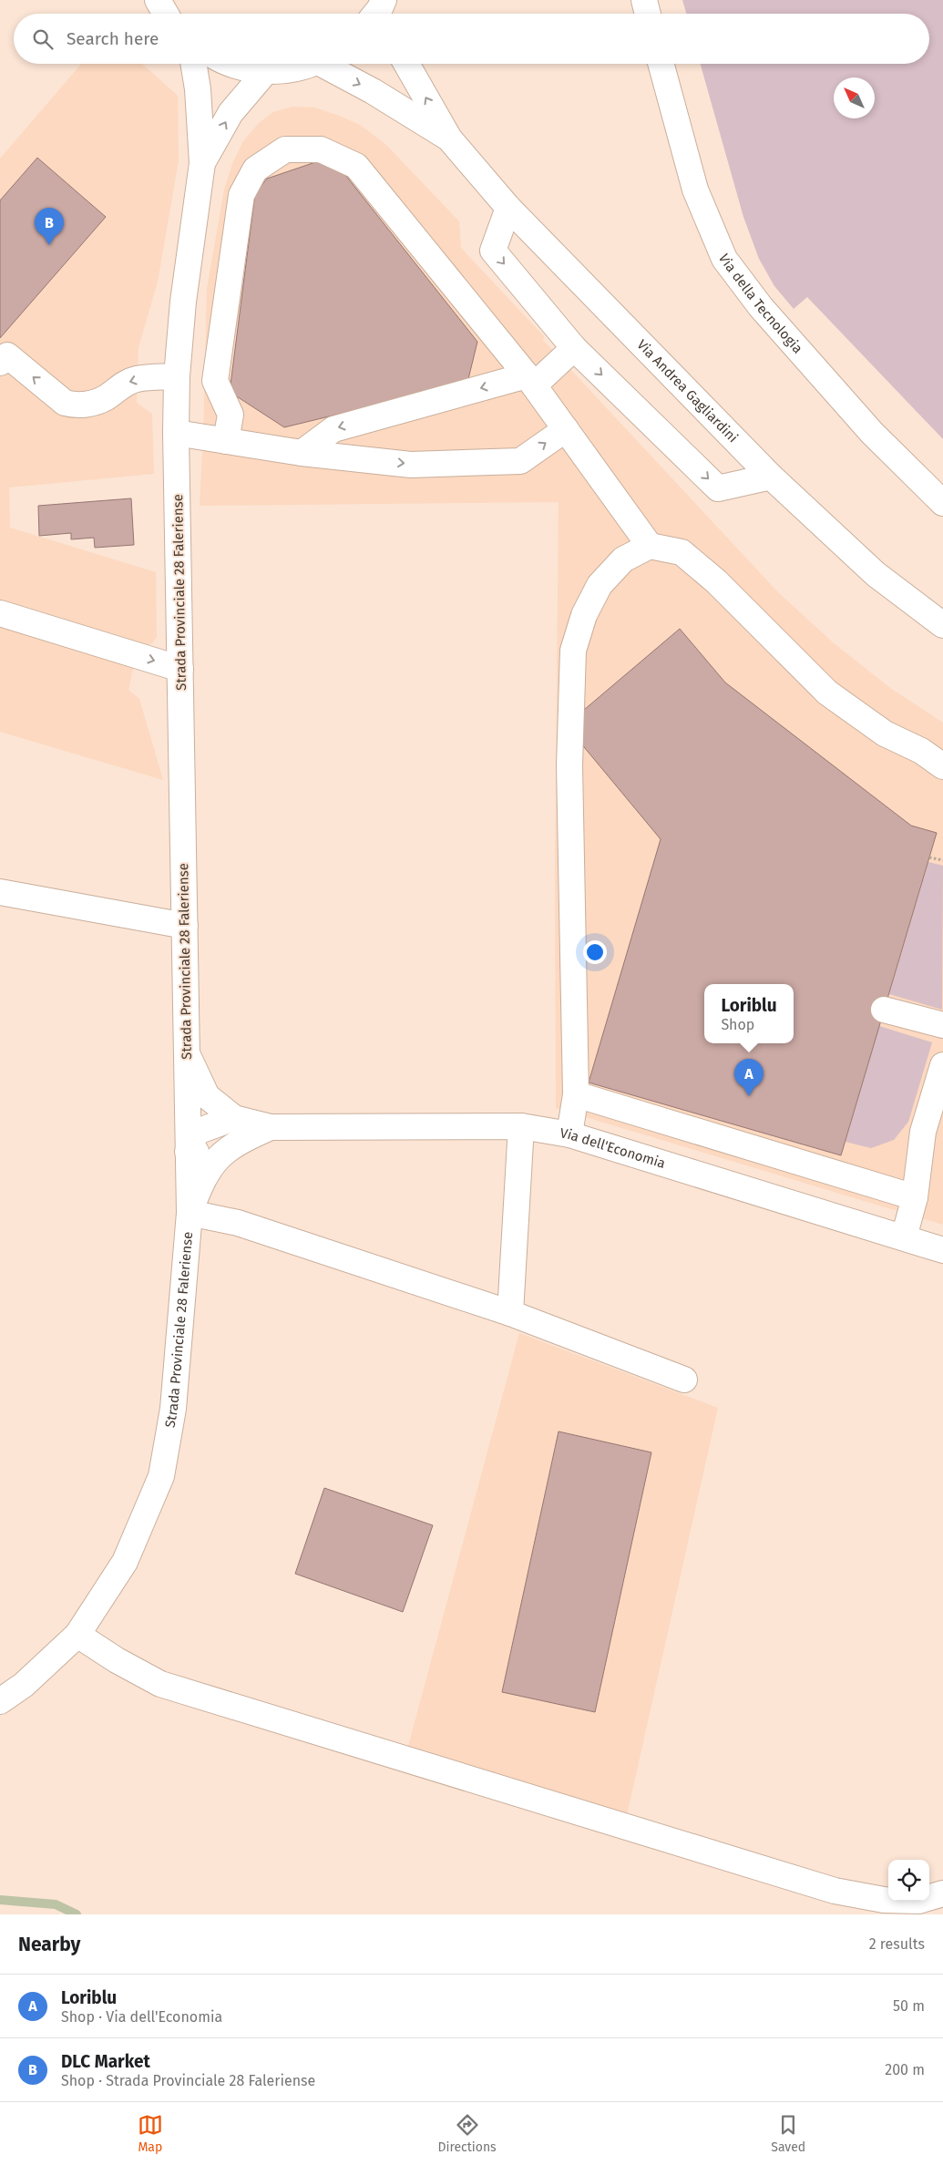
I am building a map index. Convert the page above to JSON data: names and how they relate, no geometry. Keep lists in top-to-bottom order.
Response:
{
  "streets": {
    "main road": [
      "Via della Tecnologia",
      "Via Andrea Gagliardini",
      "Strada Provinciale 28 Faleriense",
      "Via dell'Economia"
    ]
  },
  "north": "top left",
  "page": {
    "search": "Search here",
    "pins": ["B", "A"],
    "popup": ["Loriblu", "Shop"],
    "heading": ["Nearby", "2 results"],
    "list": [
      {
        "mark": "A",
        "name": "Loriblu",
        "note": "Shop · Via dell'Economia",
        "value": "50 m"
      },
      {
        "mark": "B",
        "name": "DLC Market",
        "note": "Shop · Strada Provinciale 28 Faleriense",
        "value": "200 m"
      }
    ],
    "nav": ["Map", "Directions", "Saved"]
  }
}
